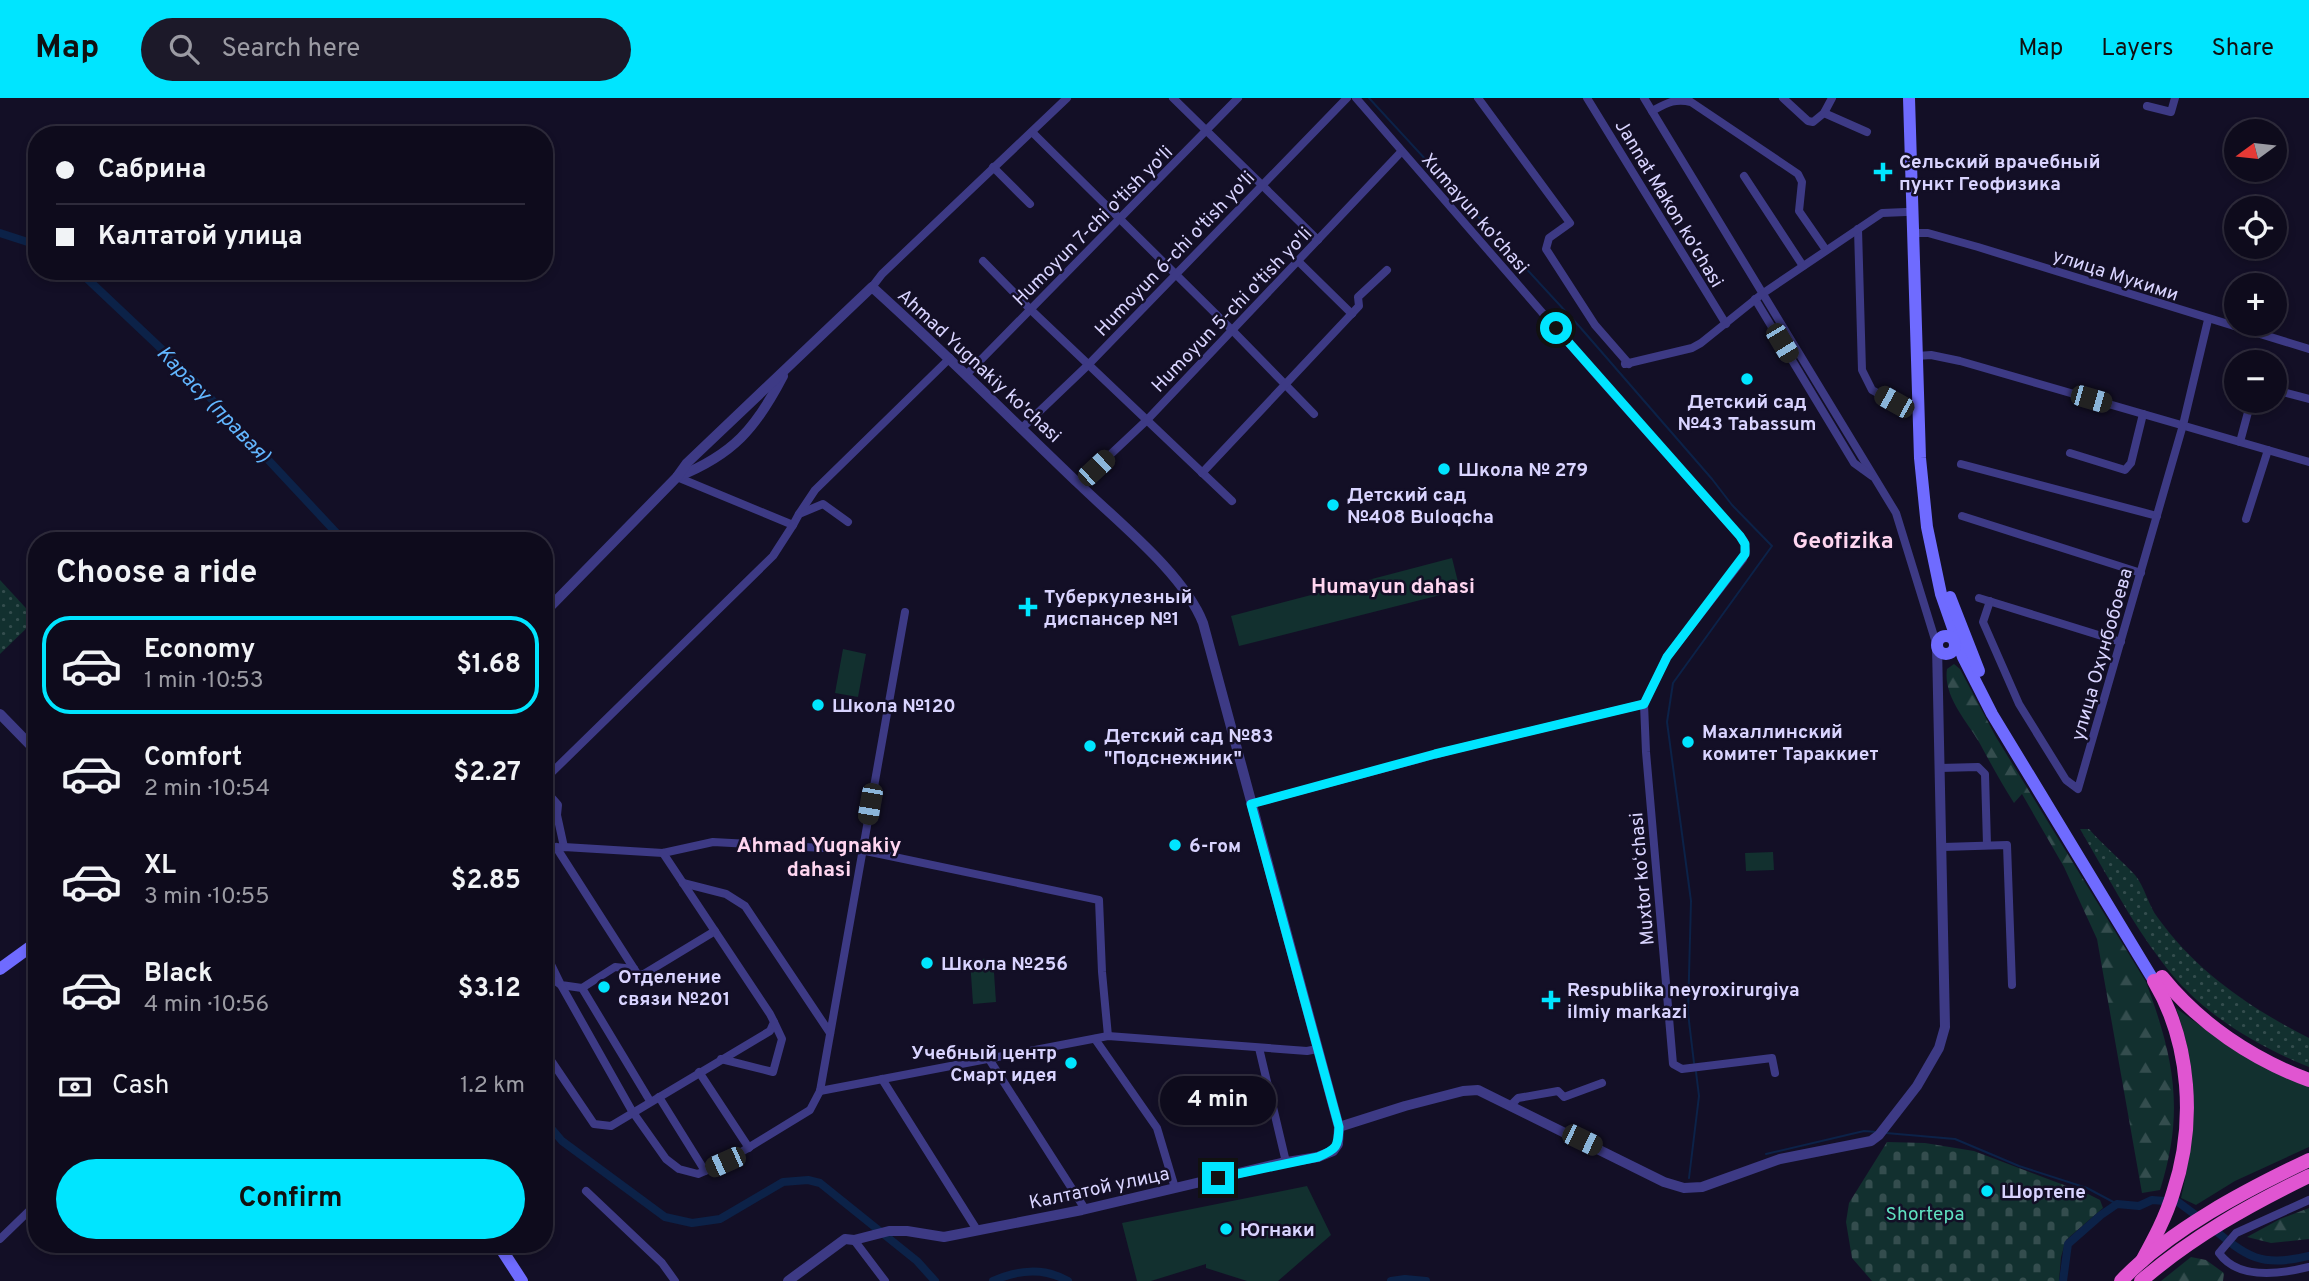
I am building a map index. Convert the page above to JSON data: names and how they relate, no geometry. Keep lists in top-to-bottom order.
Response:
{
  "streets": {
    "street": [
      "Jannat Makon ko'chasi",
      "Xumayun ko'chasi",
      "Humoyun 7-chi o'tish yo'li",
      "Humoyun 6-chi o'tish yo'li",
      "улица Мукими",
      "Humoyun 5-chi o'tish yo'li",
      "Ahmad Yugnakiy ko'chasi",
      "улица Охунбобоева",
      "Muxtor koʻchasi",
      "Калтатой улица"
    ]
  },
  "crossings": [
    ["Xumayun ko'chasi", "Humoyun 5-chi o'tish yo'li"],
    ["Xumayun ko'chasi", "Muxtor koʻchasi"],
    ["Humoyun 7-chi o'tish yo'li", "Ahmad Yugnakiy ko'chasi"],
    ["Humoyun 6-chi o'tish yo'li", "Ahmad Yugnakiy ko'chasi"],
    ["улица Мукими", "улица Охунбобоева"],
    ["Humoyun 5-chi o'tish yo'li", "Ahmad Yugnakiy ko'chasi"],
    ["Ahmad Yugnakiy ko'chasi", "Калтатой улица"]
  ],
  "districts": ["Geofizika", "Humayun dahasi", "Ahmad Yugnakiy dahasi"],
  "water": ["Карасу (правая)"],
  "parks": ["Shortepa"],
  "places": {
    "health": ["Сельский врачебный пункт Геофизика", "Туберкулезный диспансер №1", "Respublika neyroxirurgiya ilmiy markazi"],
    "other": [
      "Детский сад №43 Tabassum",
      "Школа № 279",
      "Детский сад №408 Buloqcha",
      "Школа №120",
      "Махаллинский комитет Тараккиет",
      "Детский сад №83 \"Подснежник\"",
      "6-гом",
      "Школа №256",
      "Отделение связи №201",
      "Учебный центр Смарт идея",
      "Шортепе",
      "Югнаки"
    ]
  },
  "north": "left",
  "page": {
    "header": "Map",
    "search": "Search here",
    "nav": ["Map", "Layers", "Share"],
    "map_buttons": ["+", "−"],
    "banner": ["Сабрина", "Калтатой улица"],
    "heading": "Choose a ride",
    "list": [
      {
        "name": "Economy",
        "note": "1 min · 10:53",
        "value": "$1.68"
      },
      {
        "name": "Comfort",
        "note": "2 min · 10:54",
        "value": "$2.27"
      },
      {
        "name": "XL",
        "note": "3 min · 10:55",
        "value": "$2.85"
      },
      {
        "name": "Black",
        "note": "4 min · 10:56",
        "value": "$3.12"
      }
    ],
    "pay": ["Cash", "1.2 km"],
    "bubble": "4 min",
    "buttons": "Confirm"
  }
}
